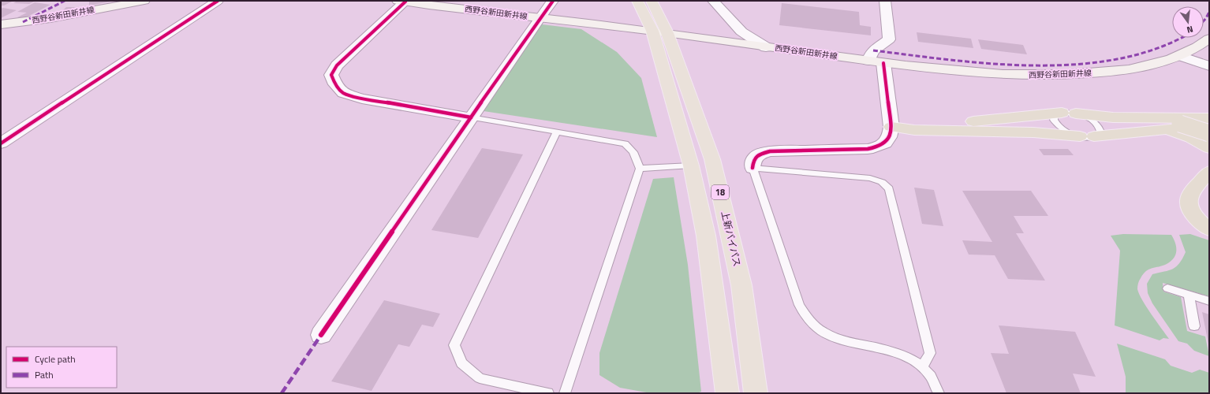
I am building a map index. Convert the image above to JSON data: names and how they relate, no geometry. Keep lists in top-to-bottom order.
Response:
{
  "streets": {
    "highway": ["18", "上新バイパス"],
    "main road": ["西野谷新田新井線"]
  },
  "crossings": [
    ["西野谷新田新井線", "上新バイパス"]
  ],
  "legend": ["Cycle path", "Path"],
  "north": "bottom"
}
